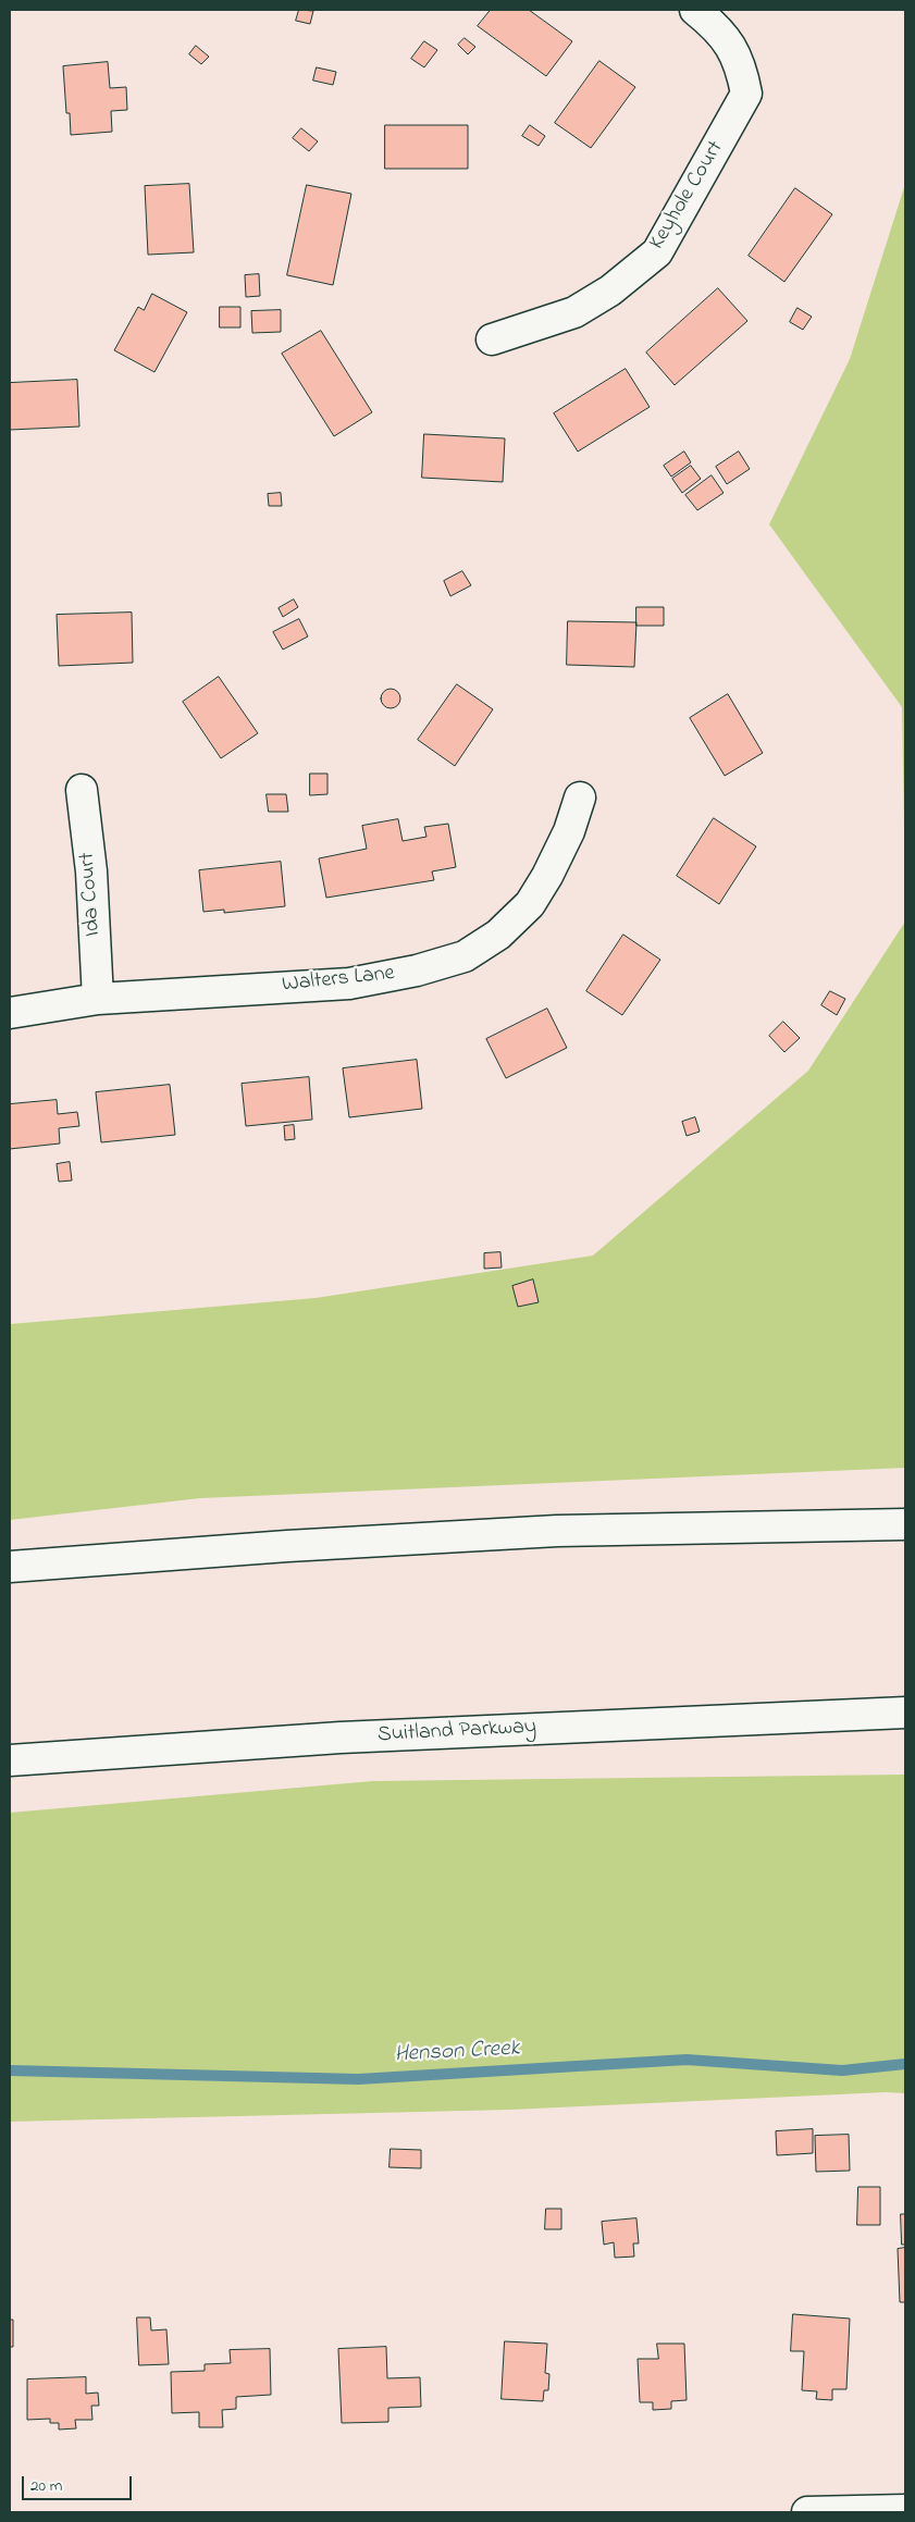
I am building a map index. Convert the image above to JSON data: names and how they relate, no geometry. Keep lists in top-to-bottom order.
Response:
{
  "streets": {
    "main road": [
      "Keyhole Court",
      "Ida Court",
      "Walters Lane",
      "Suitland Parkway"
    ]
  },
  "crossings": [
    ["Ida Court", "Walters Lane"]
  ],
  "water": ["Henson Creek"],
  "scale_bar": "20 m"
}
